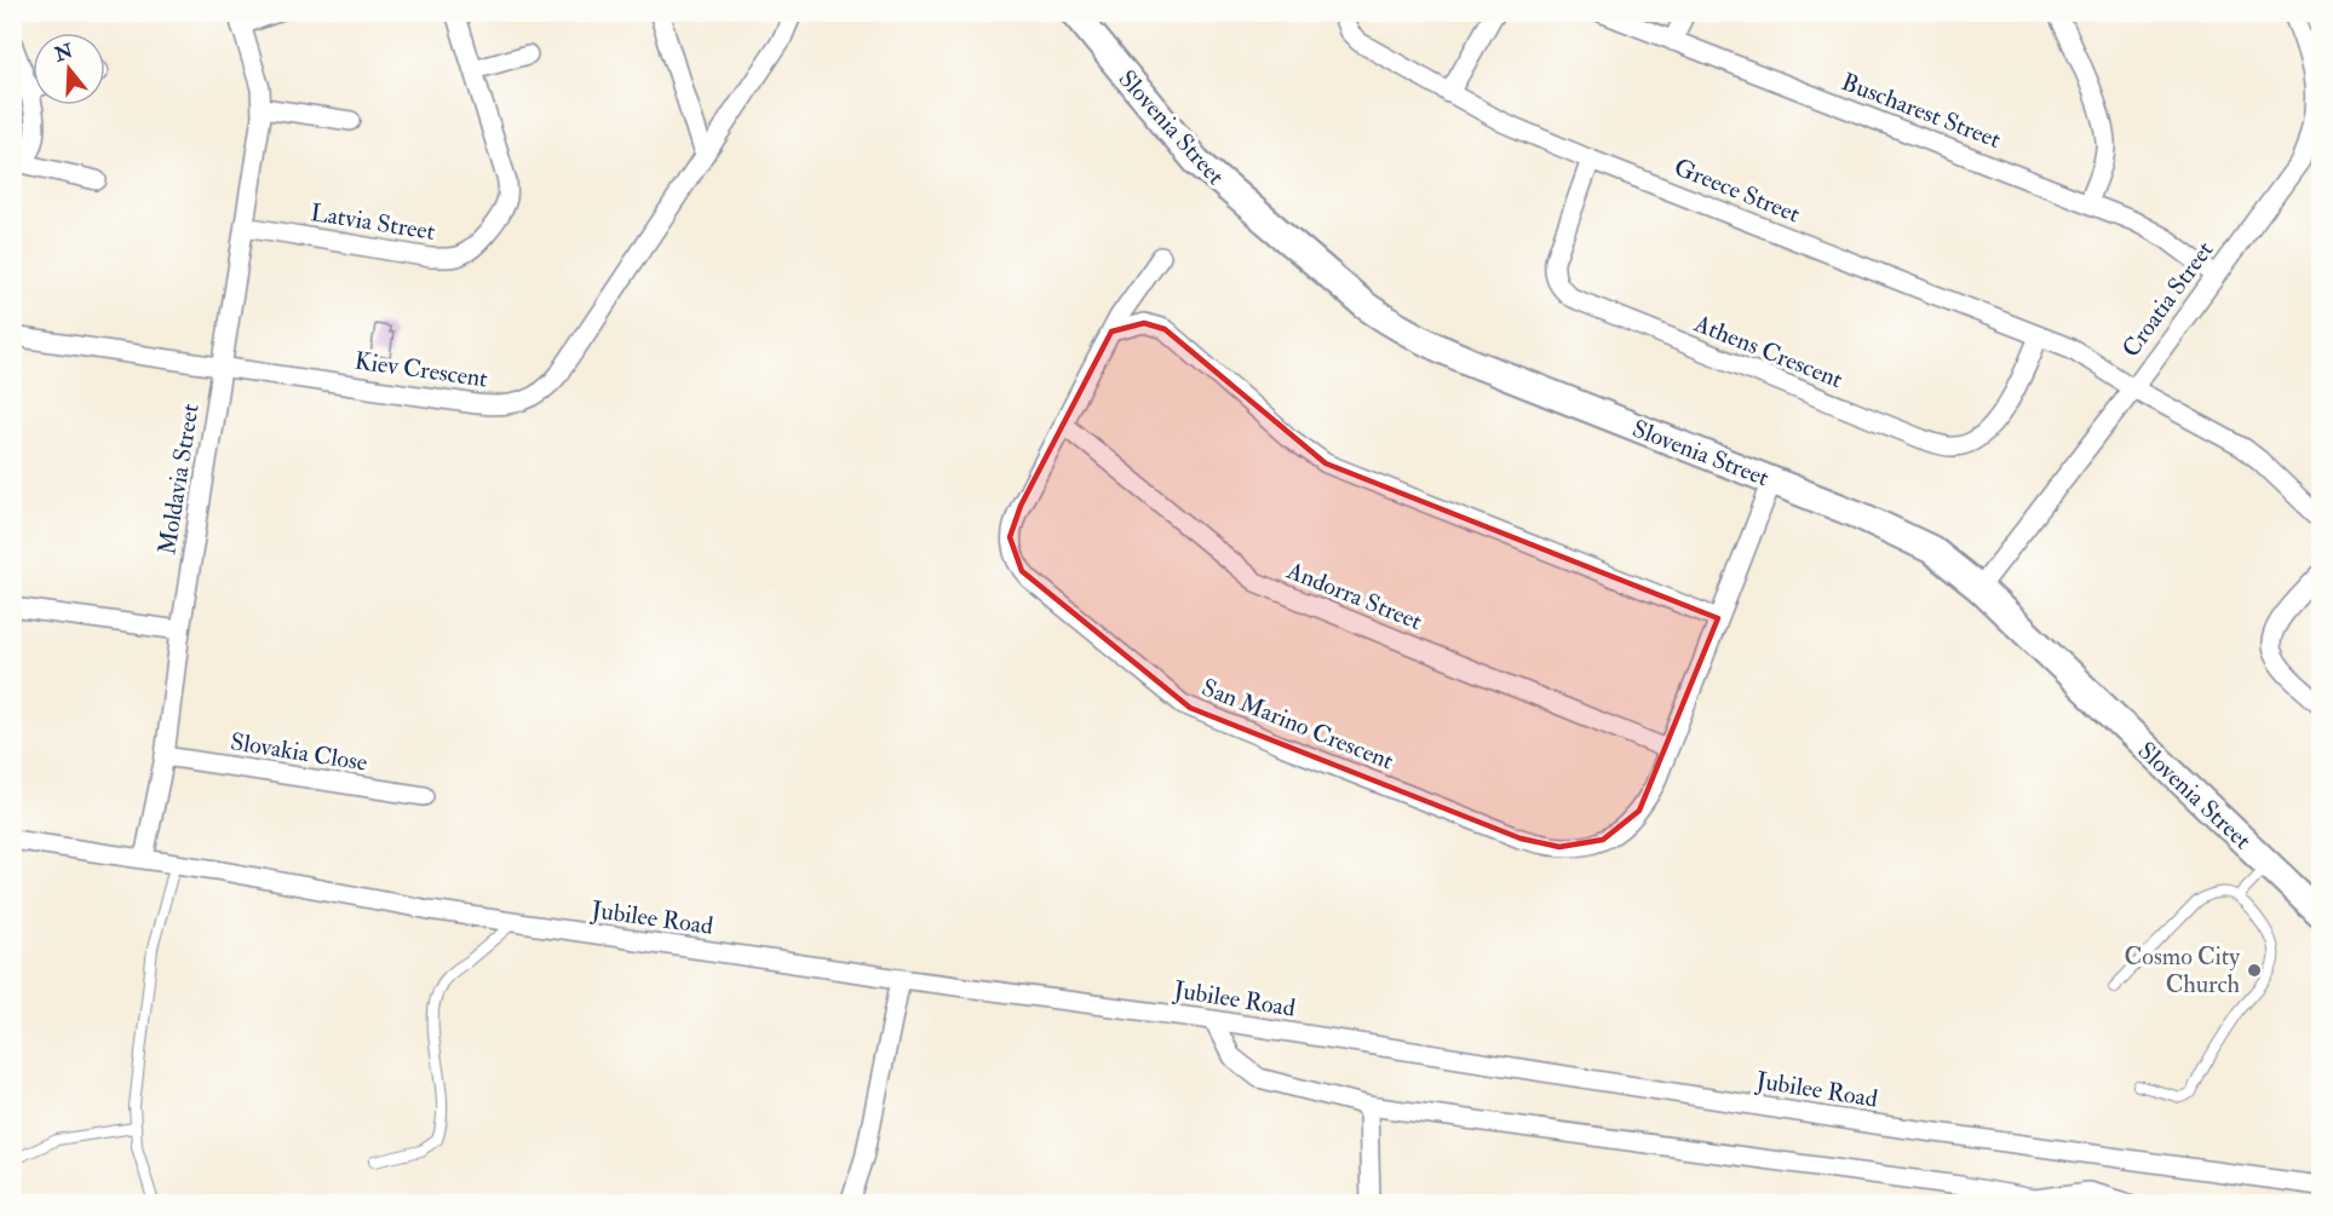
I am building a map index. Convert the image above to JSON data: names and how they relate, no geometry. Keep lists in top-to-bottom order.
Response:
{
  "streets": {
    "street": [
      "Buscharest Street",
      "Slovenia Street",
      "Greece Street",
      "Latvia Street",
      "Croatia Street",
      "Athens Crescent",
      "Kiev Crescent",
      "Moldavia Street",
      "Andorra Street",
      "San Marino Crescent",
      "Slovakia Close",
      "Jubilee Road"
    ]
  },
  "crossings": [
    ["Buscharest Street", "Croatia Street"],
    ["Slovenia Street", "Croatia Street"],
    ["Slovenia Street", "San Marino Crescent"],
    ["Greece Street", "Croatia Street"],
    ["Greece Street", "Athens Crescent"],
    ["Latvia Street", "Moldavia Street"],
    ["Kiev Crescent", "Moldavia Street"],
    ["Moldavia Street", "Slovakia Close"],
    ["Moldavia Street", "Jubilee Road"],
    ["Andorra Street", "San Marino Crescent"]
  ],
  "places": ["Cosmo City Church"],
  "north": "top"
}
